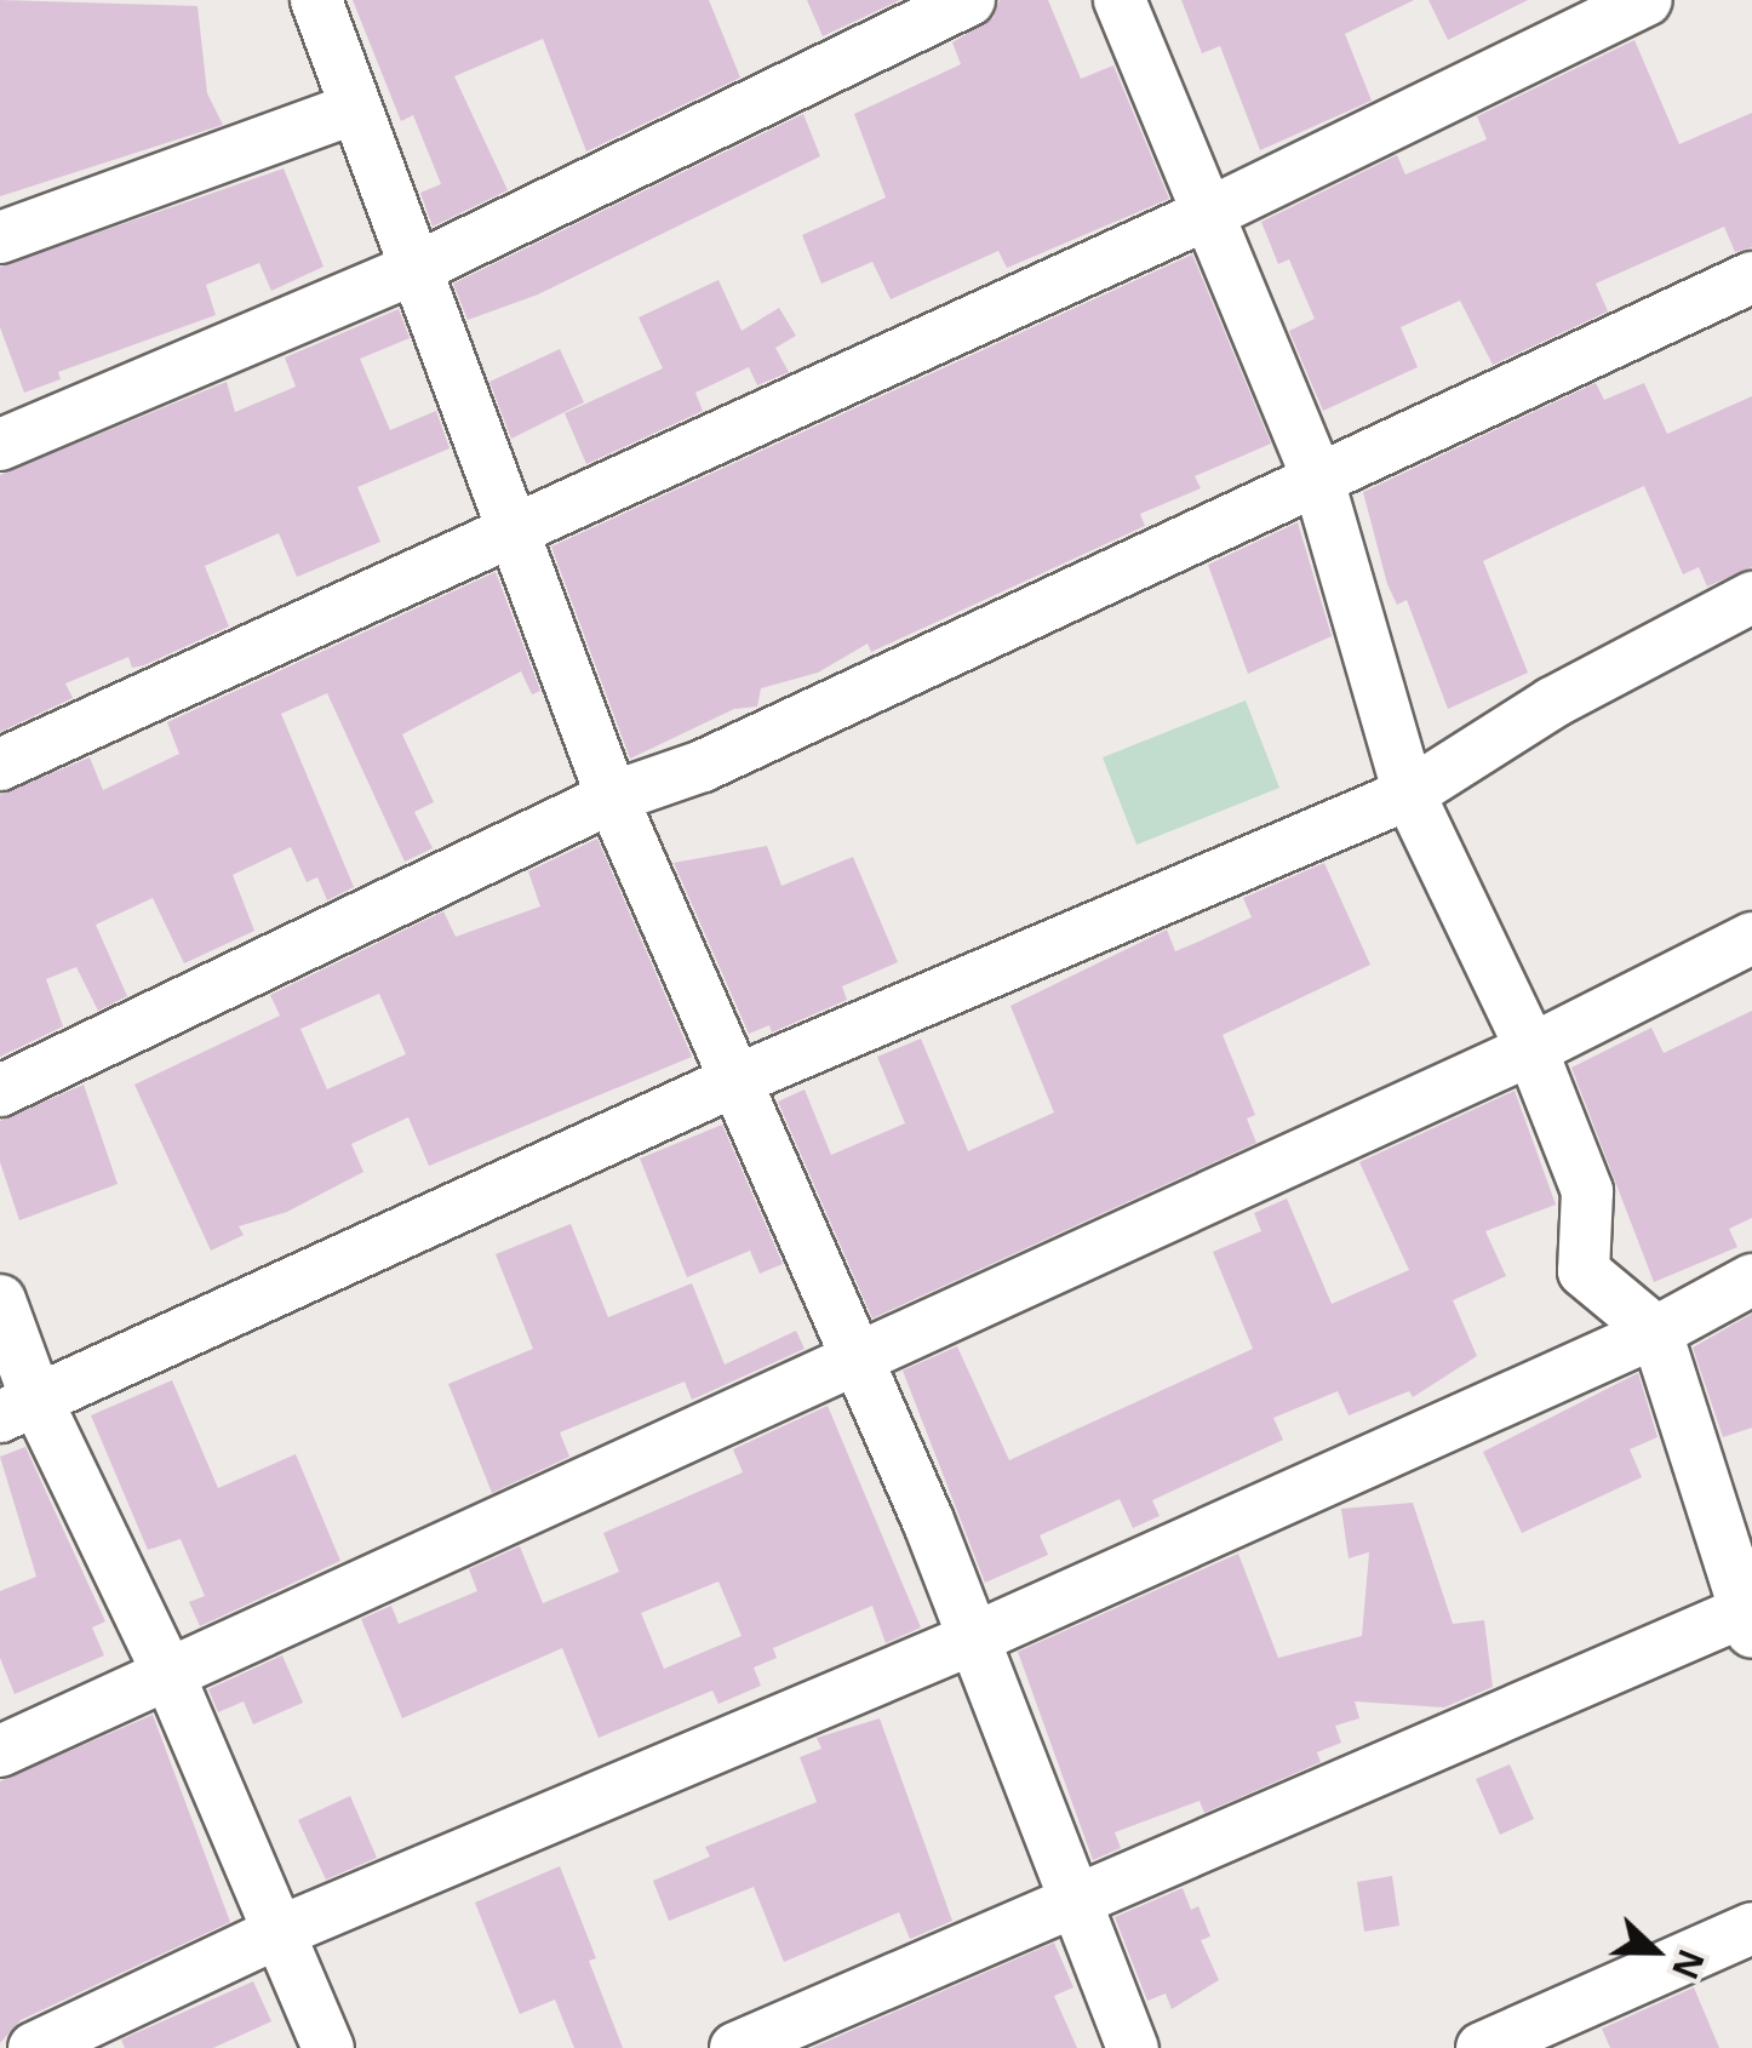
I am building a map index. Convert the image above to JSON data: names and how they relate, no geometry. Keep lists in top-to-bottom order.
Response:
{
  "north": "right"
}
